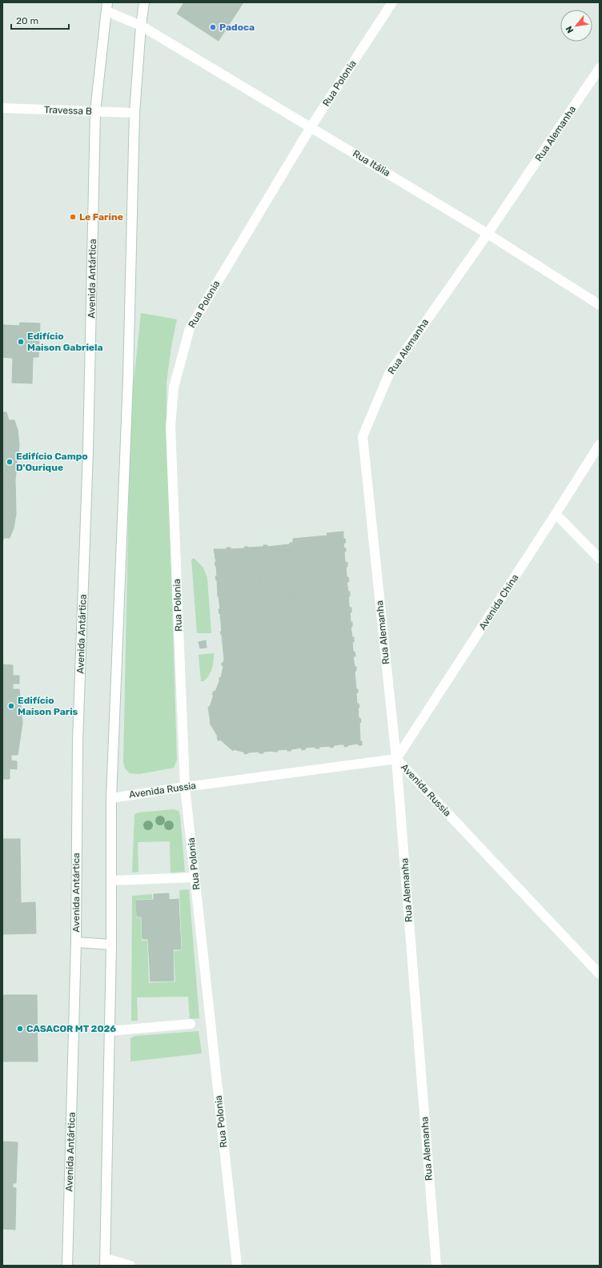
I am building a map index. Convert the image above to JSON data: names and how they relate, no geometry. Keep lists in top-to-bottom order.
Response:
{
  "streets": {
    "street": [
      "Rua Polonia",
      "Travessa B",
      "Rua Alemanha",
      "Rua Itália",
      "Avenida Antártica",
      "Avenida China",
      "Avenida Russia"
    ]
  },
  "crossings": [
    ["Rua Polonia", "Rua Itália"],
    ["Rua Polonia", "Avenida Russia"],
    ["Travessa B", "Avenida Antártica"],
    ["Rua Alemanha", "Rua Itália"],
    ["Rua Alemanha", "Avenida China"],
    ["Rua Alemanha", "Avenida Russia"],
    ["Rua Itália", "Avenida Antártica"],
    ["Avenida China", "Avenida Russia"]
  ],
  "places": [
    "Padoca",
    "Le Farine",
    "Edifício Maison Gabriela",
    "Edifício Campo D'Ourique",
    "Edifício Maison Paris",
    "CASACOR MT 2026"
  ],
  "scale_bar": "20 m",
  "north": "bottom left"
}
